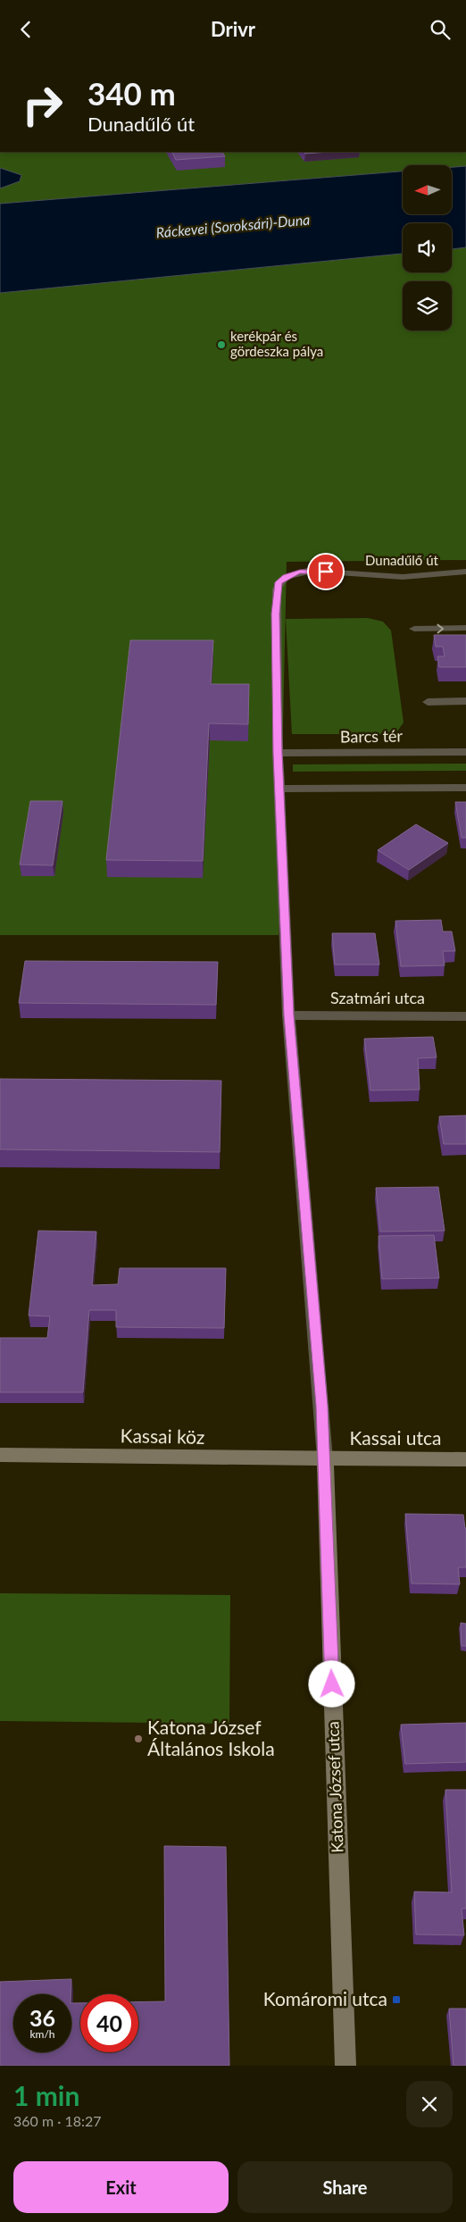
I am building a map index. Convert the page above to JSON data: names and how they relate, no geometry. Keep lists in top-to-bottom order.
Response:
{
  "streets": {
    "street": [
      "Dunadűlő út",
      "Barcs tér",
      "Szatmári utca",
      "Kassai köz",
      "Kassai utca",
      "Katona József utca"
    ]
  },
  "crossings": [
    ["Dunadűlő út", "Katona József utca"],
    ["Barcs tér", "Katona József utca"],
    ["Szatmári utca", "Katona József utca"],
    ["Kassai köz", "Kassai utca"],
    ["Kassai köz", "Katona József utca"],
    ["Kassai utca", "Katona József utca"]
  ],
  "water": ["Ráckevei (Soroksári)-Duna"],
  "places": {
    "other": ["kerékpár és gördeszka pálya", "Katona József Általános Iskola"],
    "transit": ["Komáromi utca"]
  },
  "north": "left",
  "page": {
    "header": "Drivr",
    "turn": ["340 m", "Dunadűlő út"],
    "speed": "36 km/h",
    "limit": "40",
    "heading": ["1 min", "360 m · 18:27"],
    "buttons": ["Exit", "Share"]
  }
}
